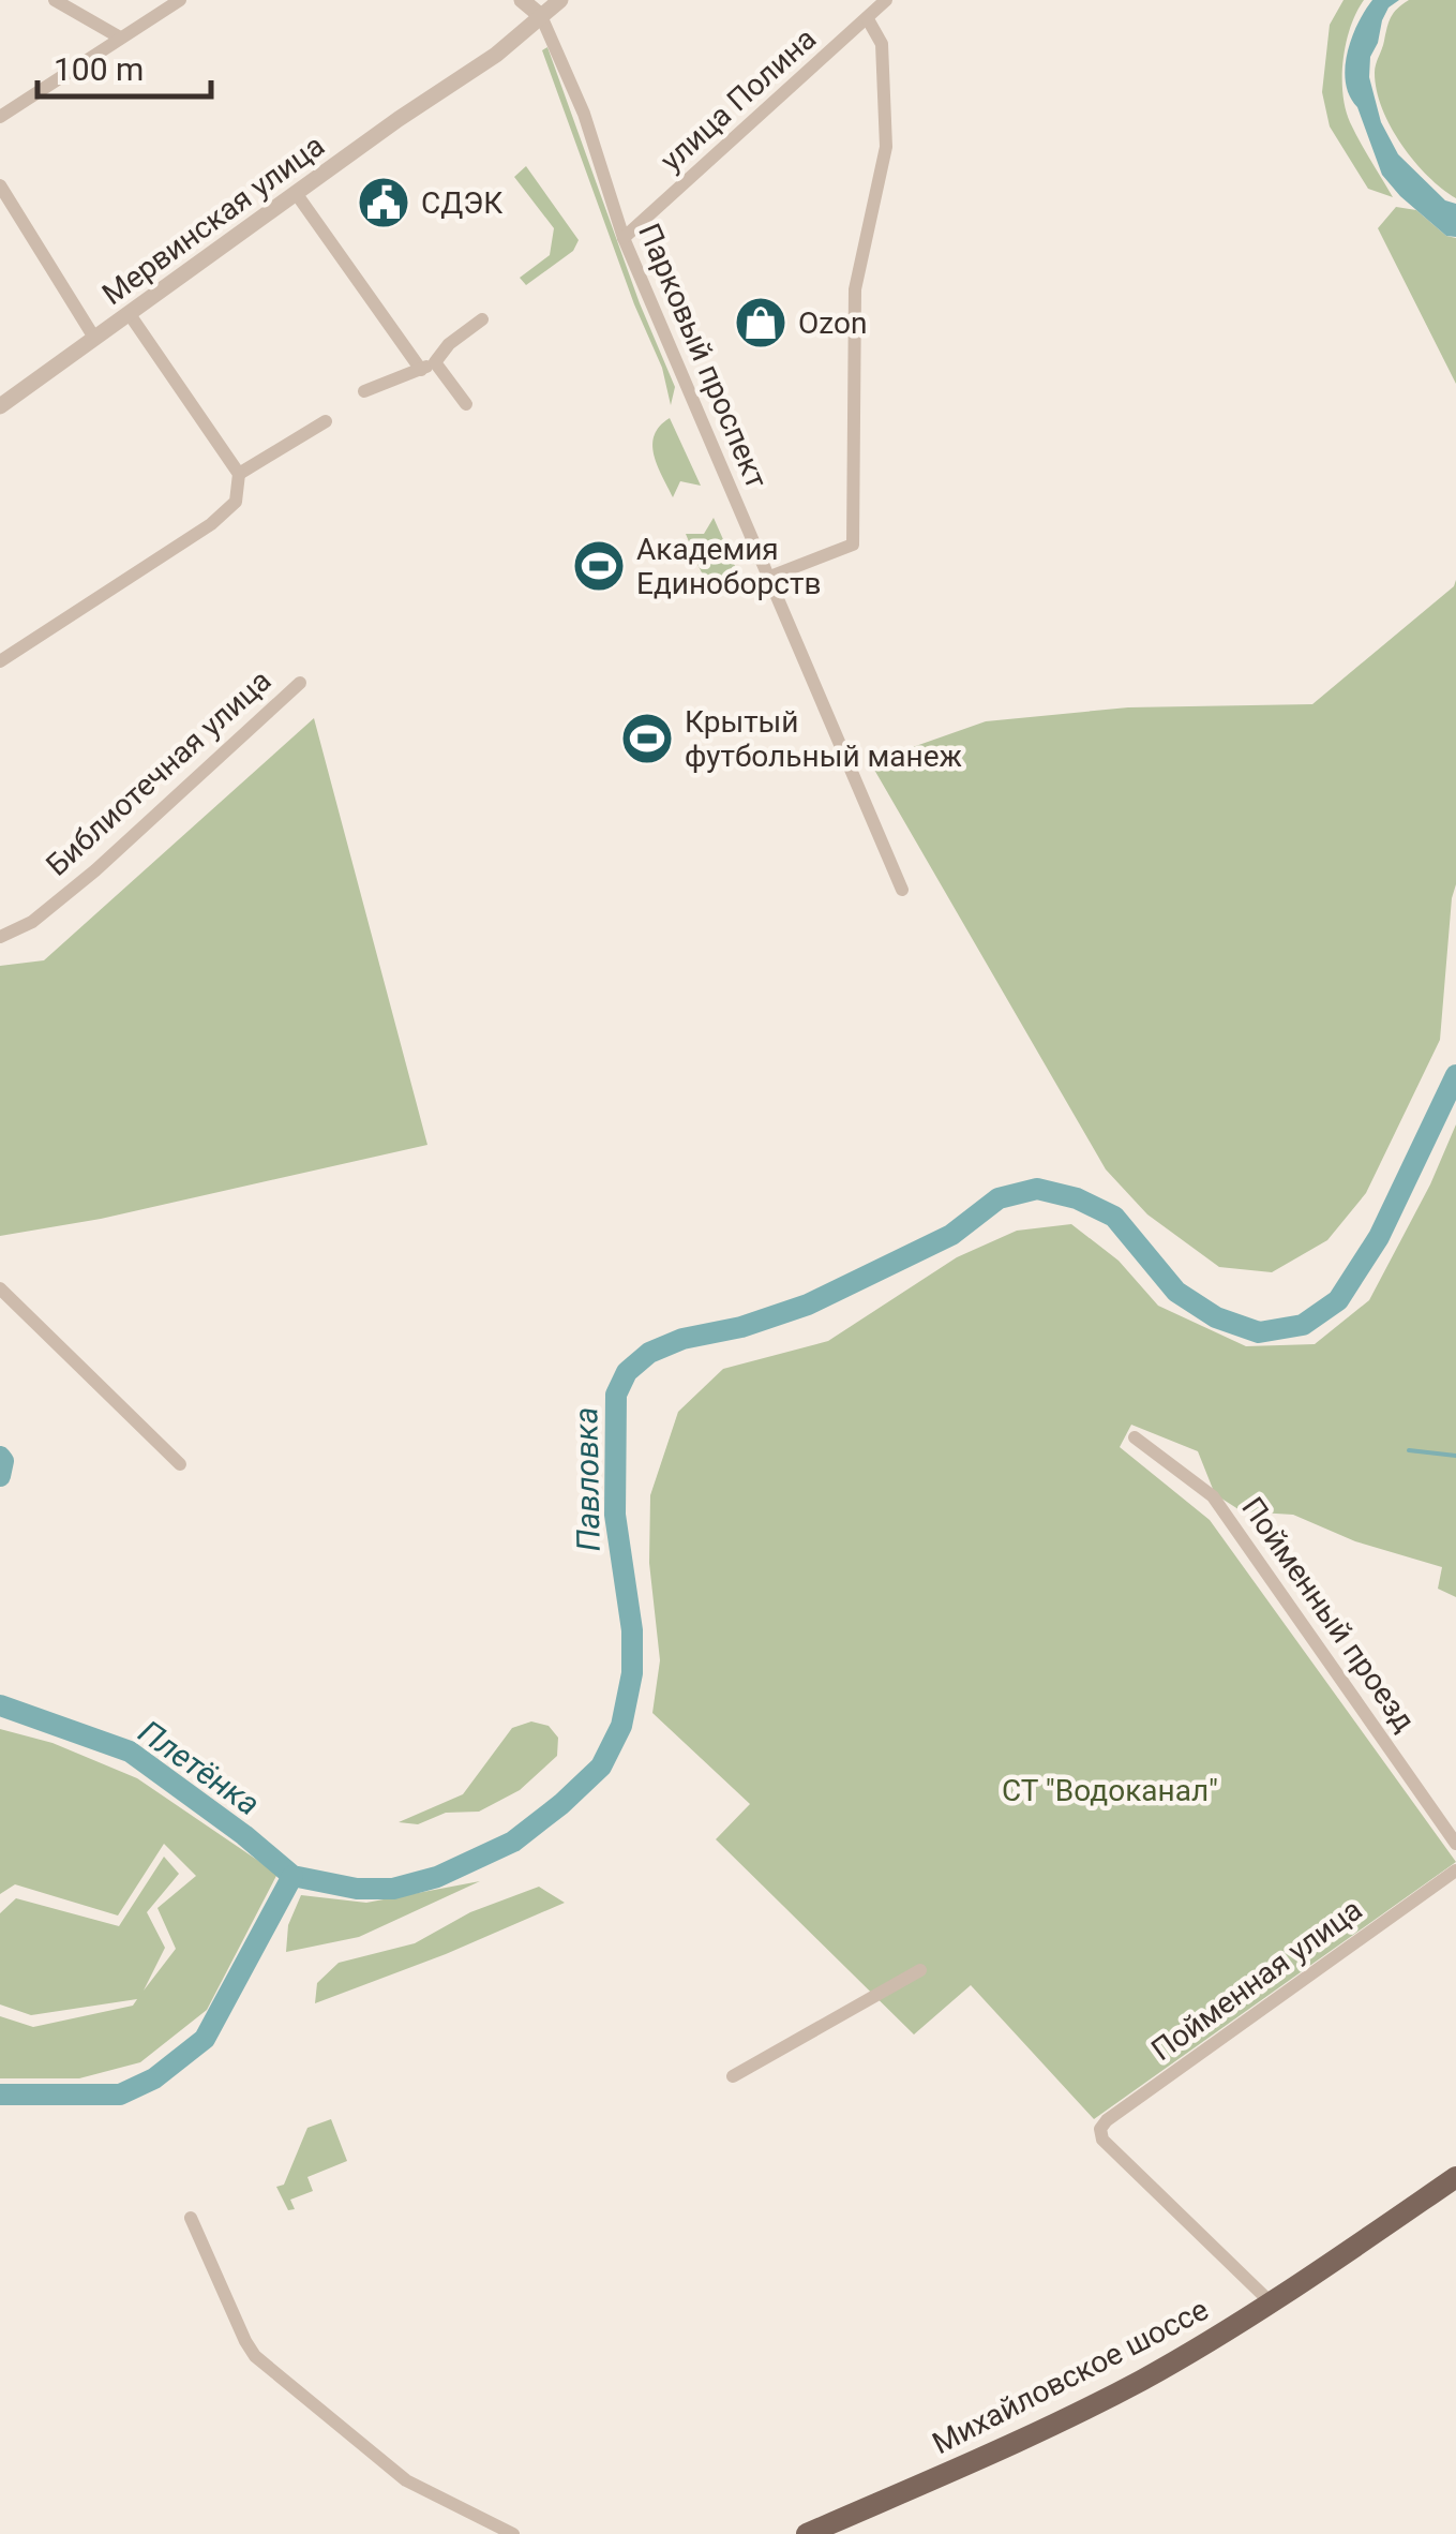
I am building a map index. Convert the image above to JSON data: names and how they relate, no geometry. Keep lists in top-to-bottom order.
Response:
{
  "streets": {
    "main road": ["Михайловское шоссе"],
    "street": [
      "улица Полина",
      "Мервинская улица",
      "Парковый проспект",
      "Библиотечная улица",
      "Пойменный проезд",
      "Пойменная улица"
    ]
  },
  "crossings": [
    ["улица Полина", "Парковый проспект"],
    ["Мервинская улица", "Парковый проспект"],
    ["Пойменная улица", "Михайловское шоссе"]
  ],
  "water": ["Павловка", "Плетёнка"],
  "parks": ["СТ \"Водоканал\""],
  "places": {
    "public building": ["СДЭК"],
    "shop": ["Ozon"],
    "sports": ["Академия Единоборств", "Крытый футбольный манеж"]
  },
  "scale_bar": "100 m"
}
